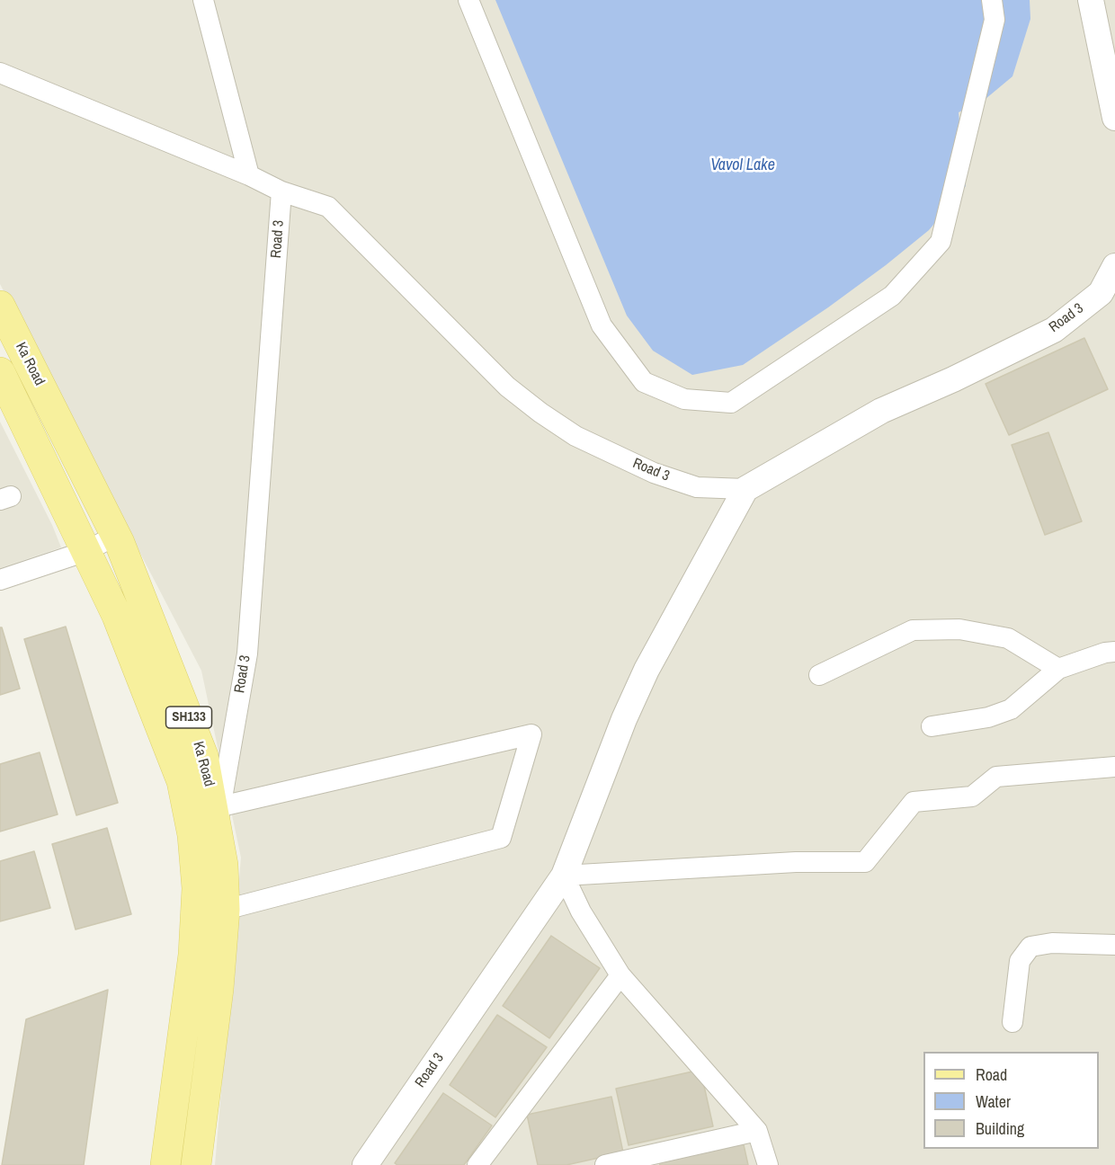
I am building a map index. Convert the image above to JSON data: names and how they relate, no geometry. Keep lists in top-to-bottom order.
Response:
{
  "streets": {
    "main road": ["Ka Road", "SH133"],
    "street": ["Road 3"]
  },
  "crossings": [
    ["Road 3", "Ka Road"]
  ],
  "water": ["Vavol Lake"],
  "legend": ["Road", "Water", "Building"]
}
